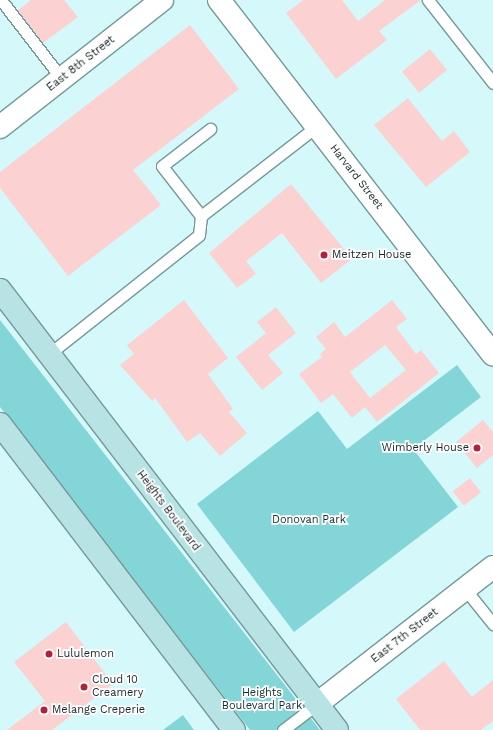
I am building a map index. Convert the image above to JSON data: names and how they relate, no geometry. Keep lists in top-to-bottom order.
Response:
{
  "streets": {
    "main road": ["Heights Boulevard"],
    "street": ["East 8th Street", "Harvard Street", "East 7th Street"]
  },
  "crossings": [
    ["Heights Boulevard", "East 7th Street"]
  ],
  "parks": ["Donovan Park", "Heights Boulevard Park"],
  "places": [
    "Meitzen House",
    "Wimberly House",
    "Lululemon",
    "Cloud 10 Creamery",
    "Melange Creperie"
  ]
}
